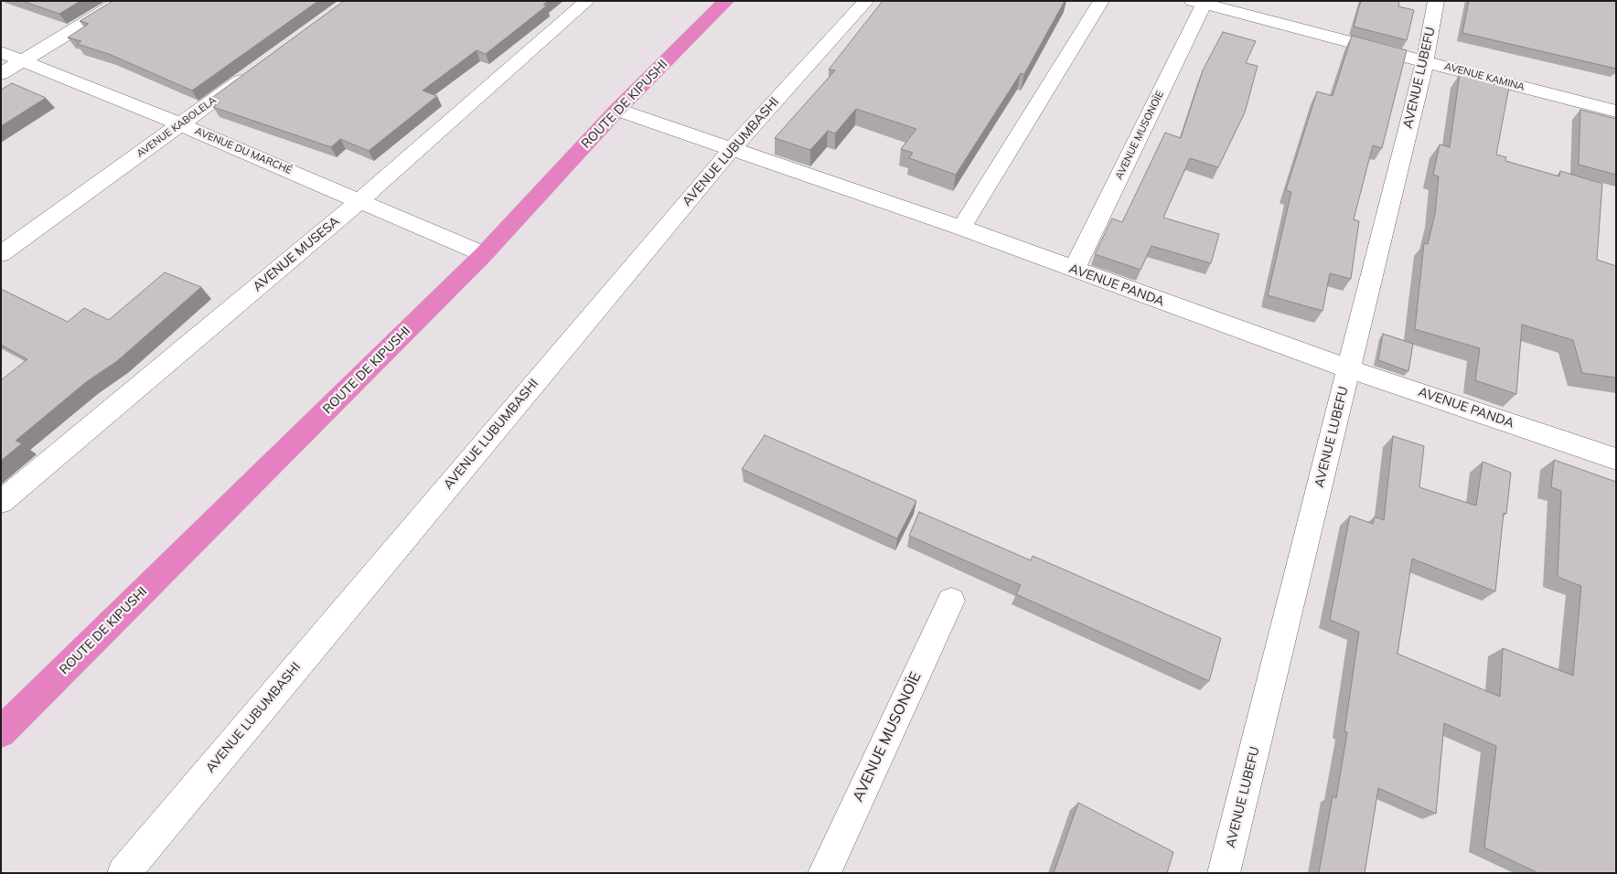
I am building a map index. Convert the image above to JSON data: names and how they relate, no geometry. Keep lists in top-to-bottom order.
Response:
{
  "streets": {
    "highway": ["ROUTE DE KIPUSHI"],
    "street": [
      "AVENUE KAMINA",
      "AVENUE LUBEFU",
      "AVENUE KABOLELA",
      "AVENUE MUSONOÏE",
      "AVENUE DU MARCHÉ",
      "AVENUE LUBUMBASHI",
      "AVENUE MUSESA",
      "AVENUE PANDA"
    ]
  },
  "crossings": [
    ["AVENUE KAMINA", "AVENUE LUBEFU"],
    ["AVENUE KAMINA", "AVENUE MUSONOÏE"],
    ["AVENUE LUBEFU", "AVENUE PANDA"],
    ["ROUTE DE KIPUSHI", "AVENUE DU MARCHÉ"],
    ["ROUTE DE KIPUSHI", "AVENUE PANDA"],
    ["AVENUE KABOLELA", "AVENUE DU MARCHÉ"],
    ["AVENUE MUSONOÏE", "AVENUE PANDA"],
    ["AVENUE DU MARCHÉ", "AVENUE MUSESA"],
    ["AVENUE LUBUMBASHI", "AVENUE PANDA"]
  ]
}
